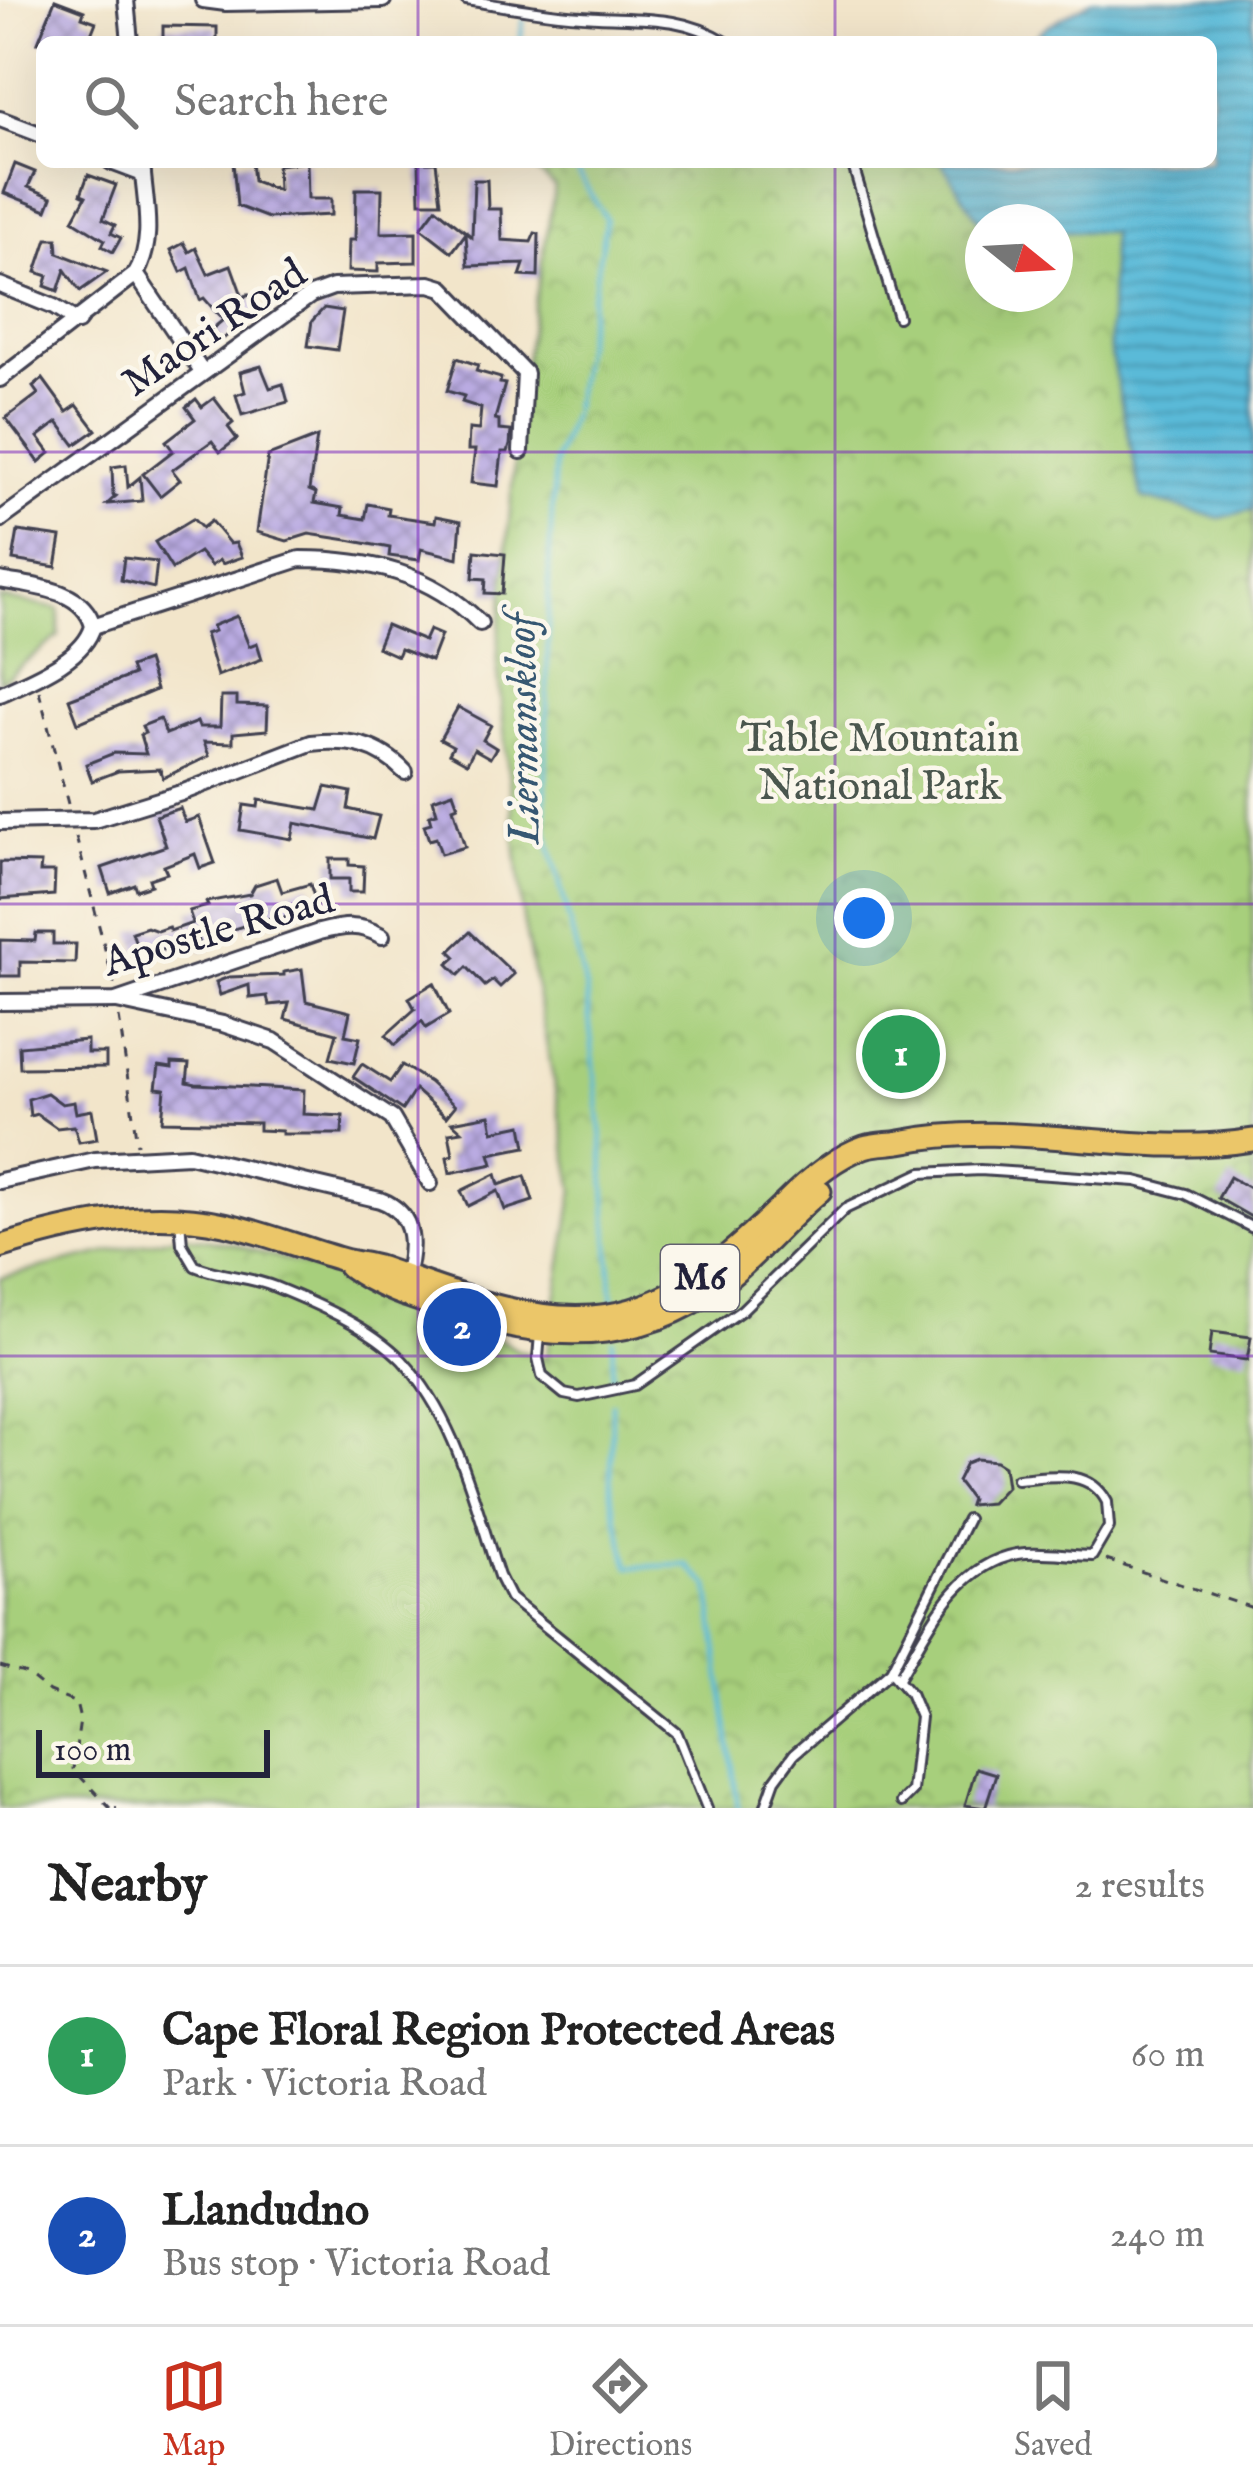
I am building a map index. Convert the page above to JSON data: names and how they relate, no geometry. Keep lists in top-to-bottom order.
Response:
{
  "streets": {
    "main road": ["M6"],
    "street": ["Maori Road", "Apostle Road"]
  },
  "water": ["Liermanskloof"],
  "parks": ["Table Mountain National Park"],
  "scale_bar": "100 m",
  "north": "right",
  "page": {
    "search": "Search here",
    "pins": ["1", "2"],
    "scale": "100 m",
    "heading": ["Nearby", "2 results"],
    "list": [
      {
        "mark": "1",
        "name": "Cape Floral Region Protected Areas",
        "note": "Park · Victoria Road",
        "value": "60 m"
      },
      {
        "mark": "2",
        "name": "Llandudno",
        "note": "Bus stop · Victoria Road",
        "value": "240 m"
      }
    ],
    "nav": ["Map", "Directions", "Saved"]
  }
}
